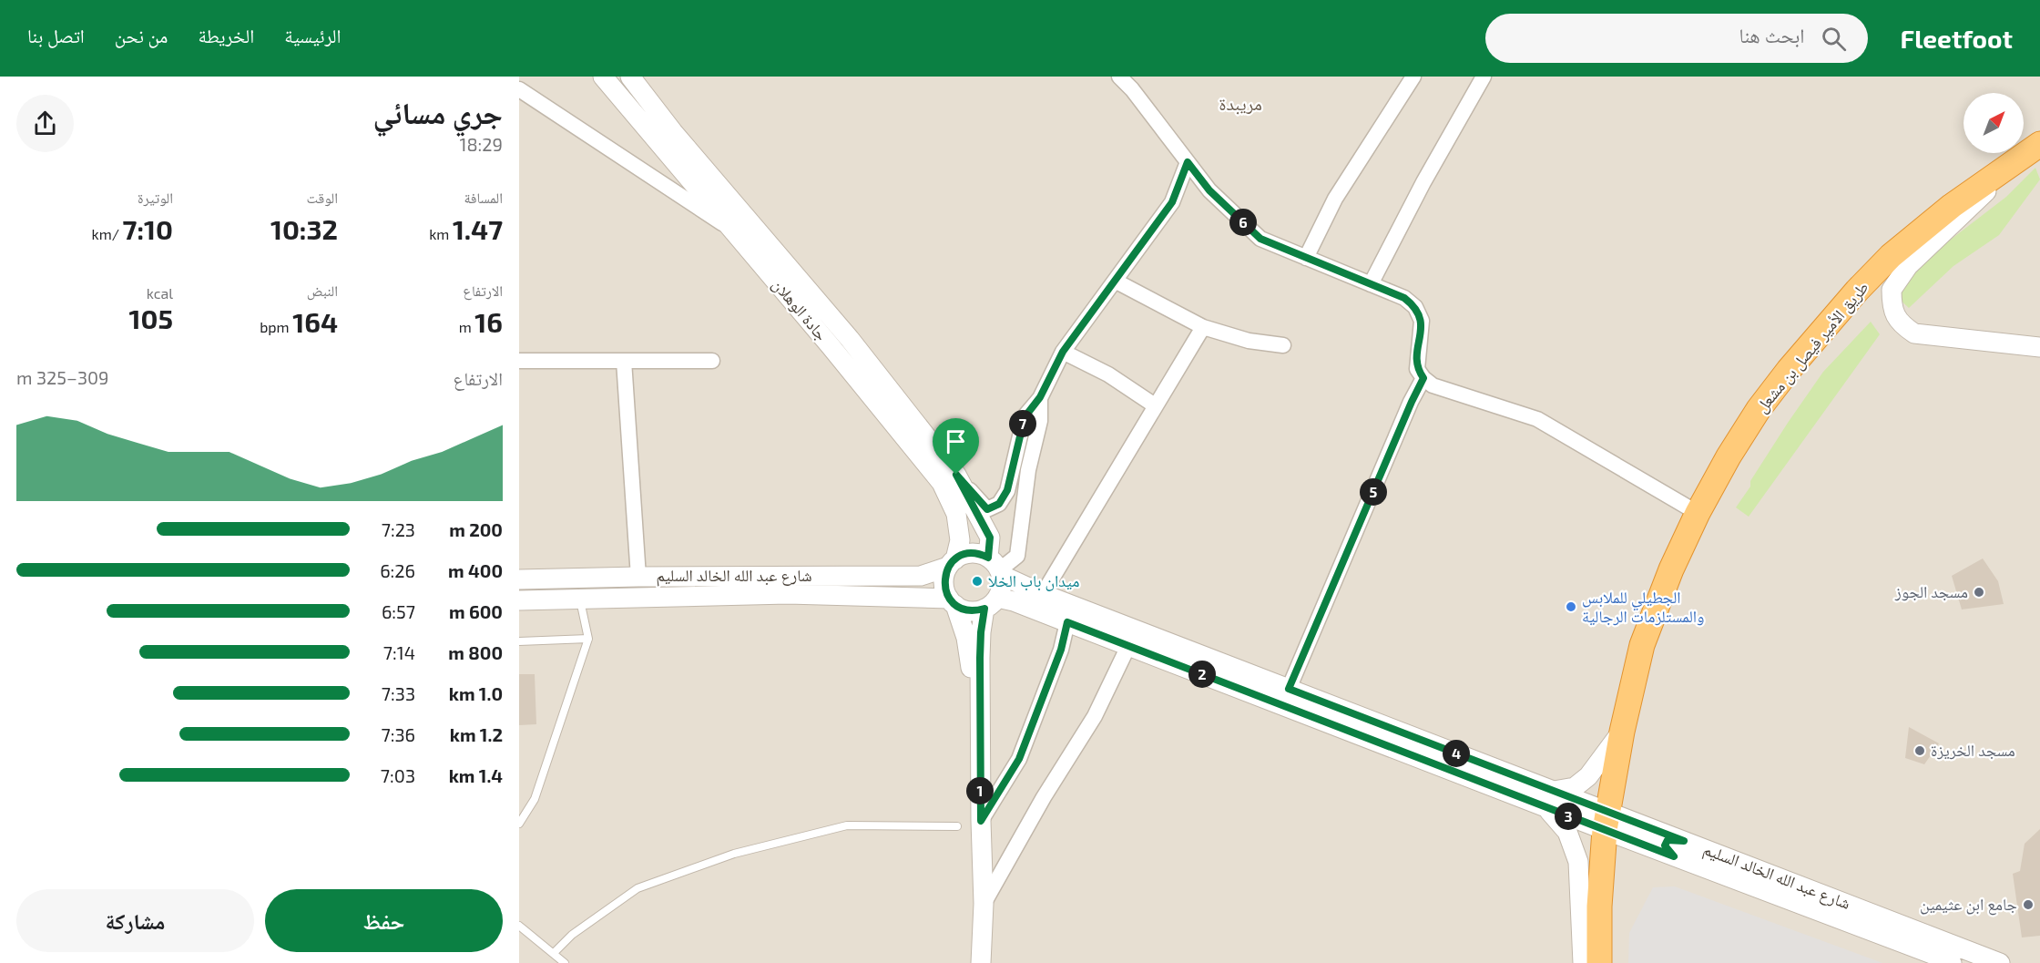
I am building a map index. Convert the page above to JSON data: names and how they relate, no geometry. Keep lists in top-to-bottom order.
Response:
{
  "streets": {
    "highway": ["طريق الأمير فيصل بن مشعل"],
    "street": ["جادة الوهلان", "شارع عبد الله الخالد السليم"]
  },
  "crossings": [
    ["جادة الوهلان", "شارع عبد الله الخالد السليم"],
    ["طريق الأمير فيصل بن مشعل", "شارع عبد الله الخالد السليم"]
  ],
  "districts": ["مريبدة"],
  "places": [
    "ميدان باب الخلا",
    "مسجد الجوز",
    "الجطيلي للملابس والمستلزمات الرجالية",
    "مسجد الخريزة",
    "جامع ابن عثيمين"
  ],
  "north": "top right",
  "page": {
    "header": "Fleetfoot",
    "search": "ابحث هنا",
    "nav": [
      "الرئيسية",
      "الخريطة",
      "من نحن",
      "اتصل بنا"
    ],
    "heading": ["جري مسائي", "18:29"],
    "stats": [
      ["المسافة", "1.47 km"],
      ["الوقت", "10:32"],
      ["الوتيرة", "7:10 /km"],
      ["الارتفاع", "16 m"],
      ["النبض", "164 bpm"],
      ["kcal", "105"]
    ],
    "pins": [
      "6",
      "7",
      "5",
      "2",
      "4",
      "1",
      "3"
    ],
    "chart": ["الارتفاع", "309–325 m"],
    "list": [
      {
        "name": "200 m",
        "note": "7:23"
      },
      {
        "name": "400 m",
        "note": "6:26"
      },
      {
        "name": "600 m",
        "note": "6:57"
      },
      {
        "name": "800 m",
        "note": "7:14"
      },
      {
        "name": "1.0 km",
        "note": "7:33"
      },
      {
        "name": "1.2 km",
        "note": "7:36"
      },
      {
        "name": "1.4 km",
        "note": "7:03"
      }
    ],
    "buttons": ["حفظ", "مشاركة"]
  }
}
